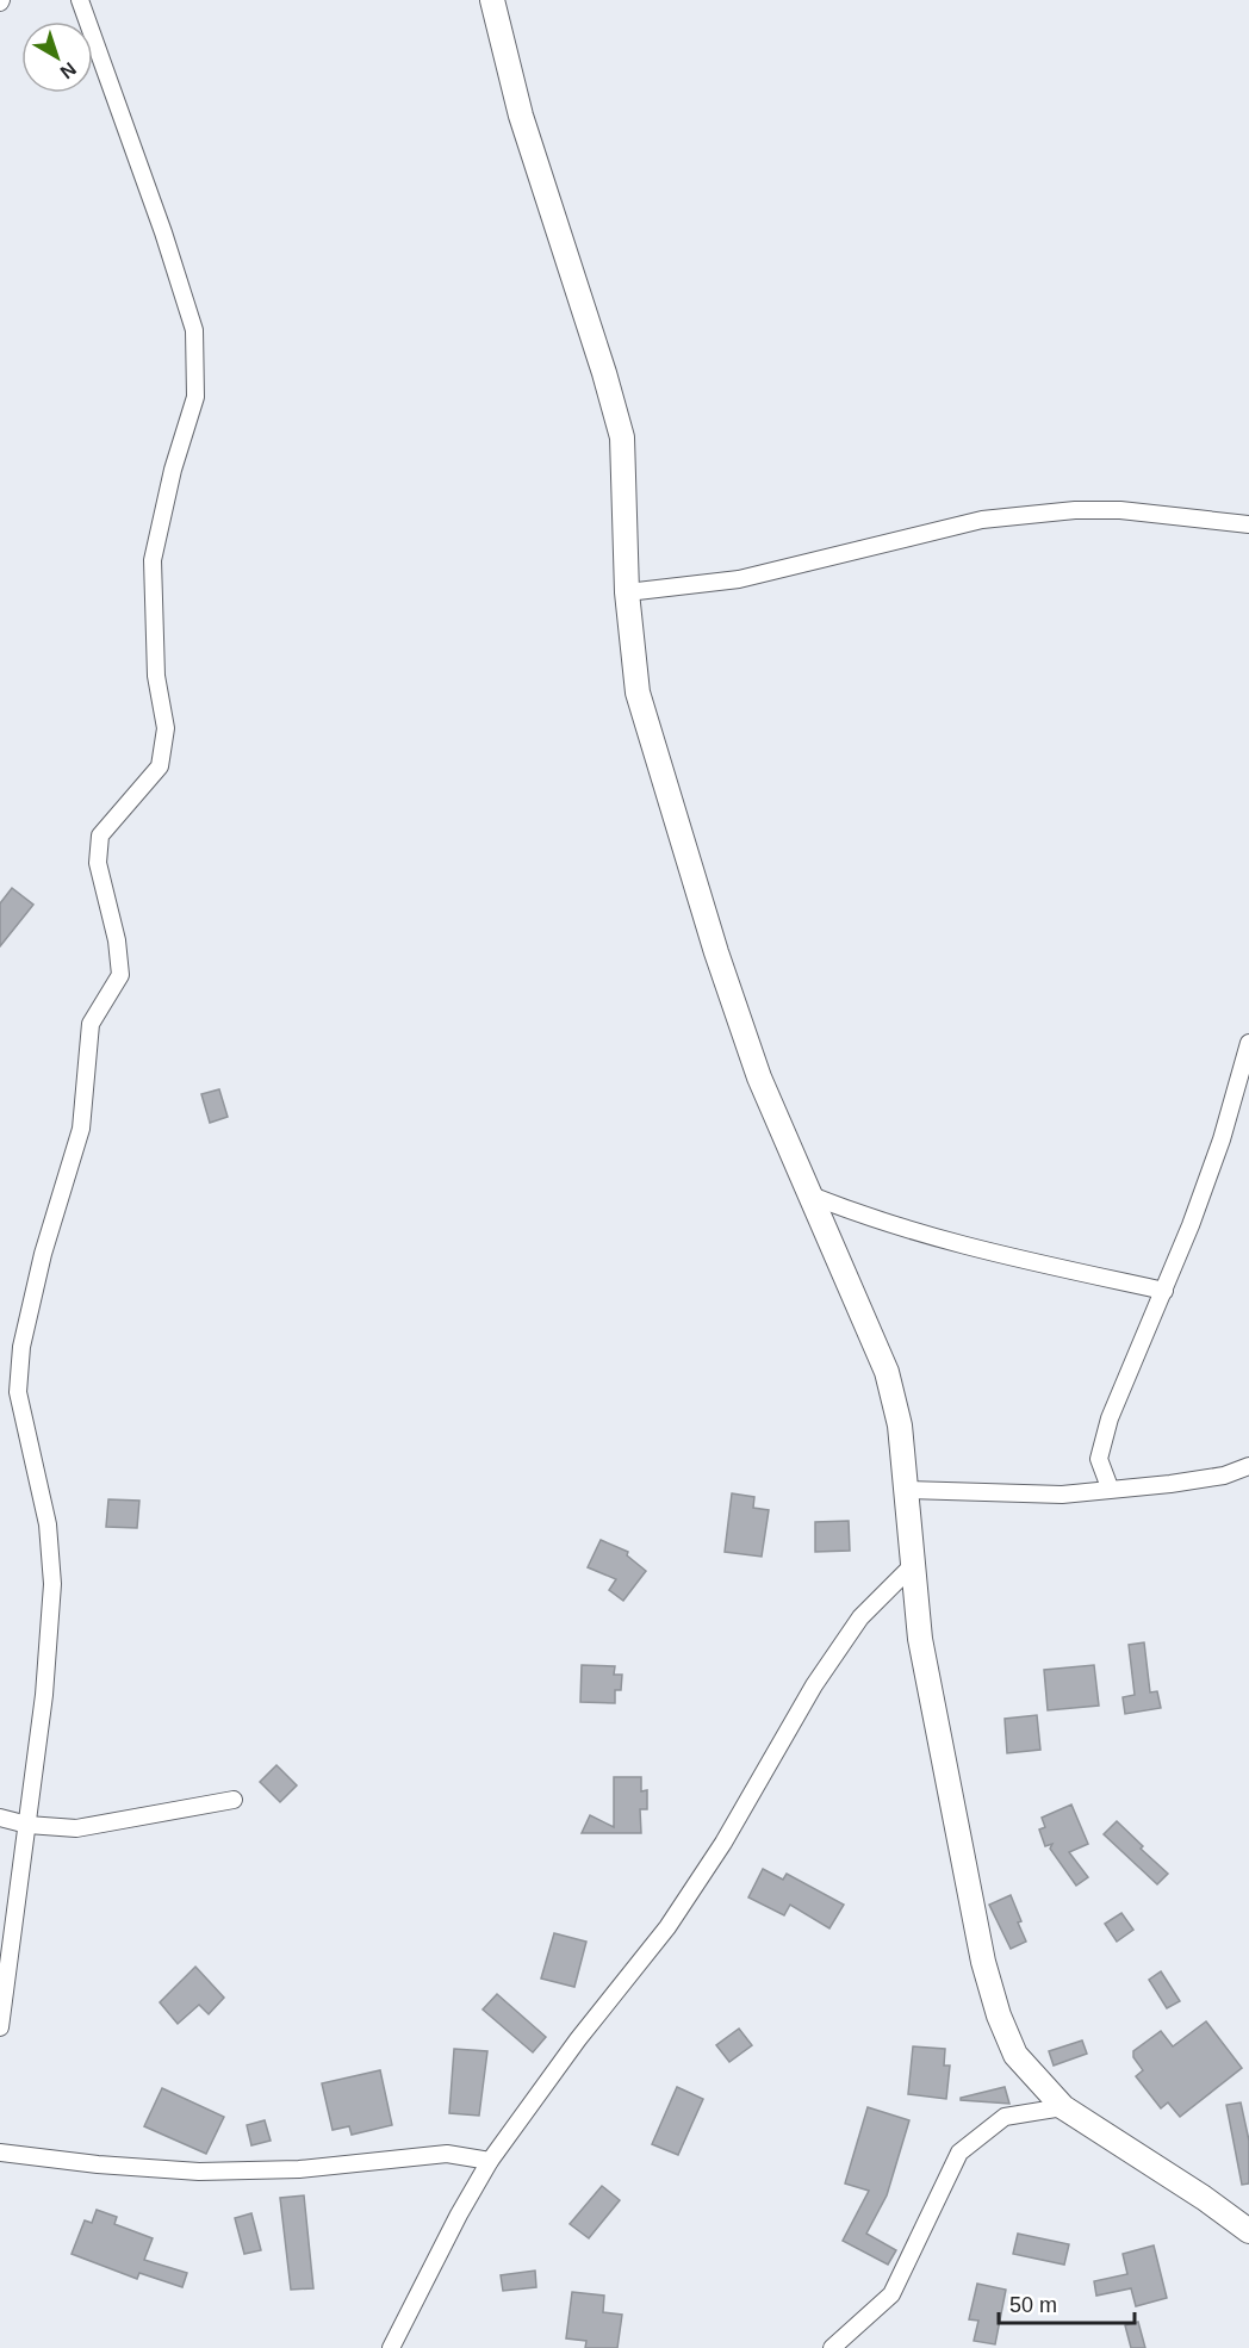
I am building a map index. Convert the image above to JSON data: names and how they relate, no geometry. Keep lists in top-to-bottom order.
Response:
{
  "scale_bar": "50 m",
  "north": "bottom right"
}
